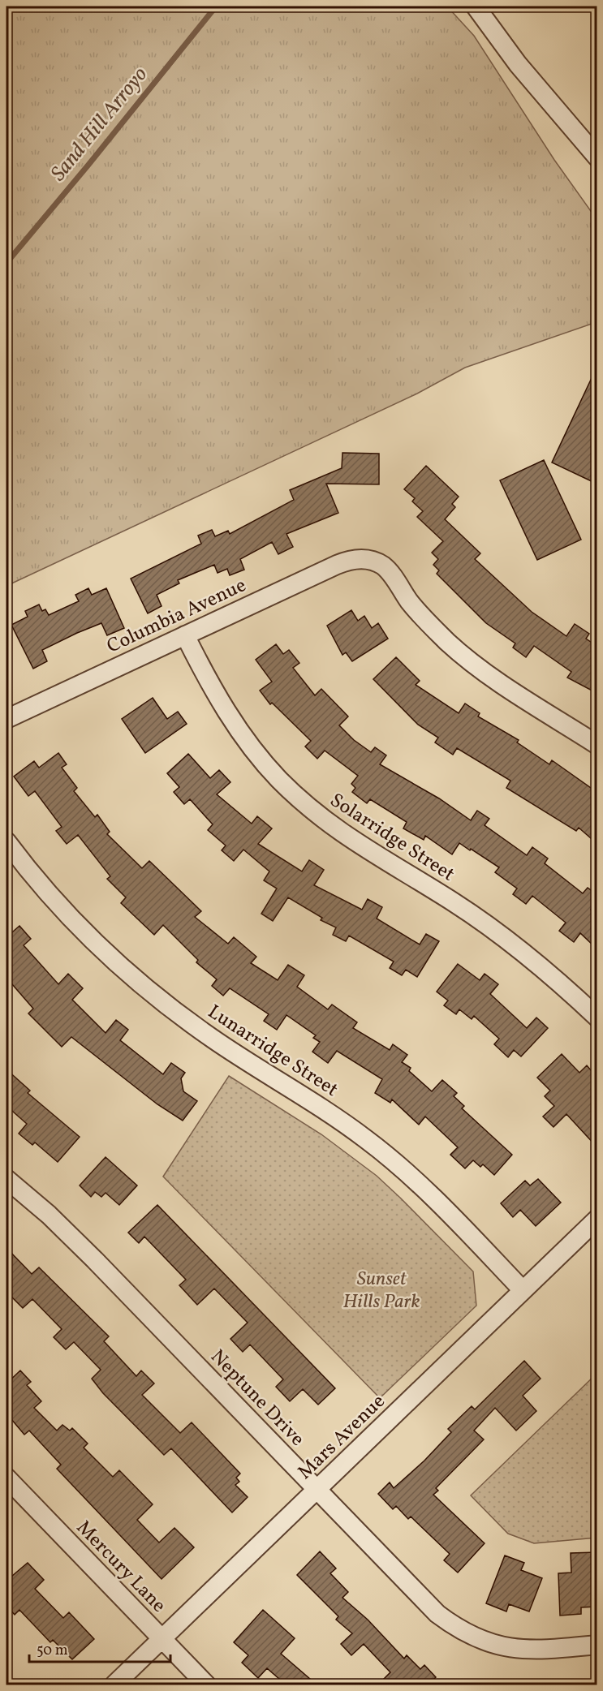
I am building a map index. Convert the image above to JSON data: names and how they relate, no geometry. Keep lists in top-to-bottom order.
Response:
{
  "streets": {
    "street": [
      "Columbia Avenue",
      "Solarridge Street",
      "Lunarridge Street",
      "Neptune Drive",
      "Mars Avenue",
      "Mercury Lane"
    ]
  },
  "crossings": [
    ["Columbia Avenue", "Solarridge Street"],
    ["Lunarridge Street", "Mars Avenue"],
    ["Neptune Drive", "Mars Avenue"],
    ["Mars Avenue", "Mercury Lane"]
  ],
  "water": ["Sand Hill Arroyo"],
  "parks": ["Sunset Hills Park"],
  "scale_bar": "50 m"
}
